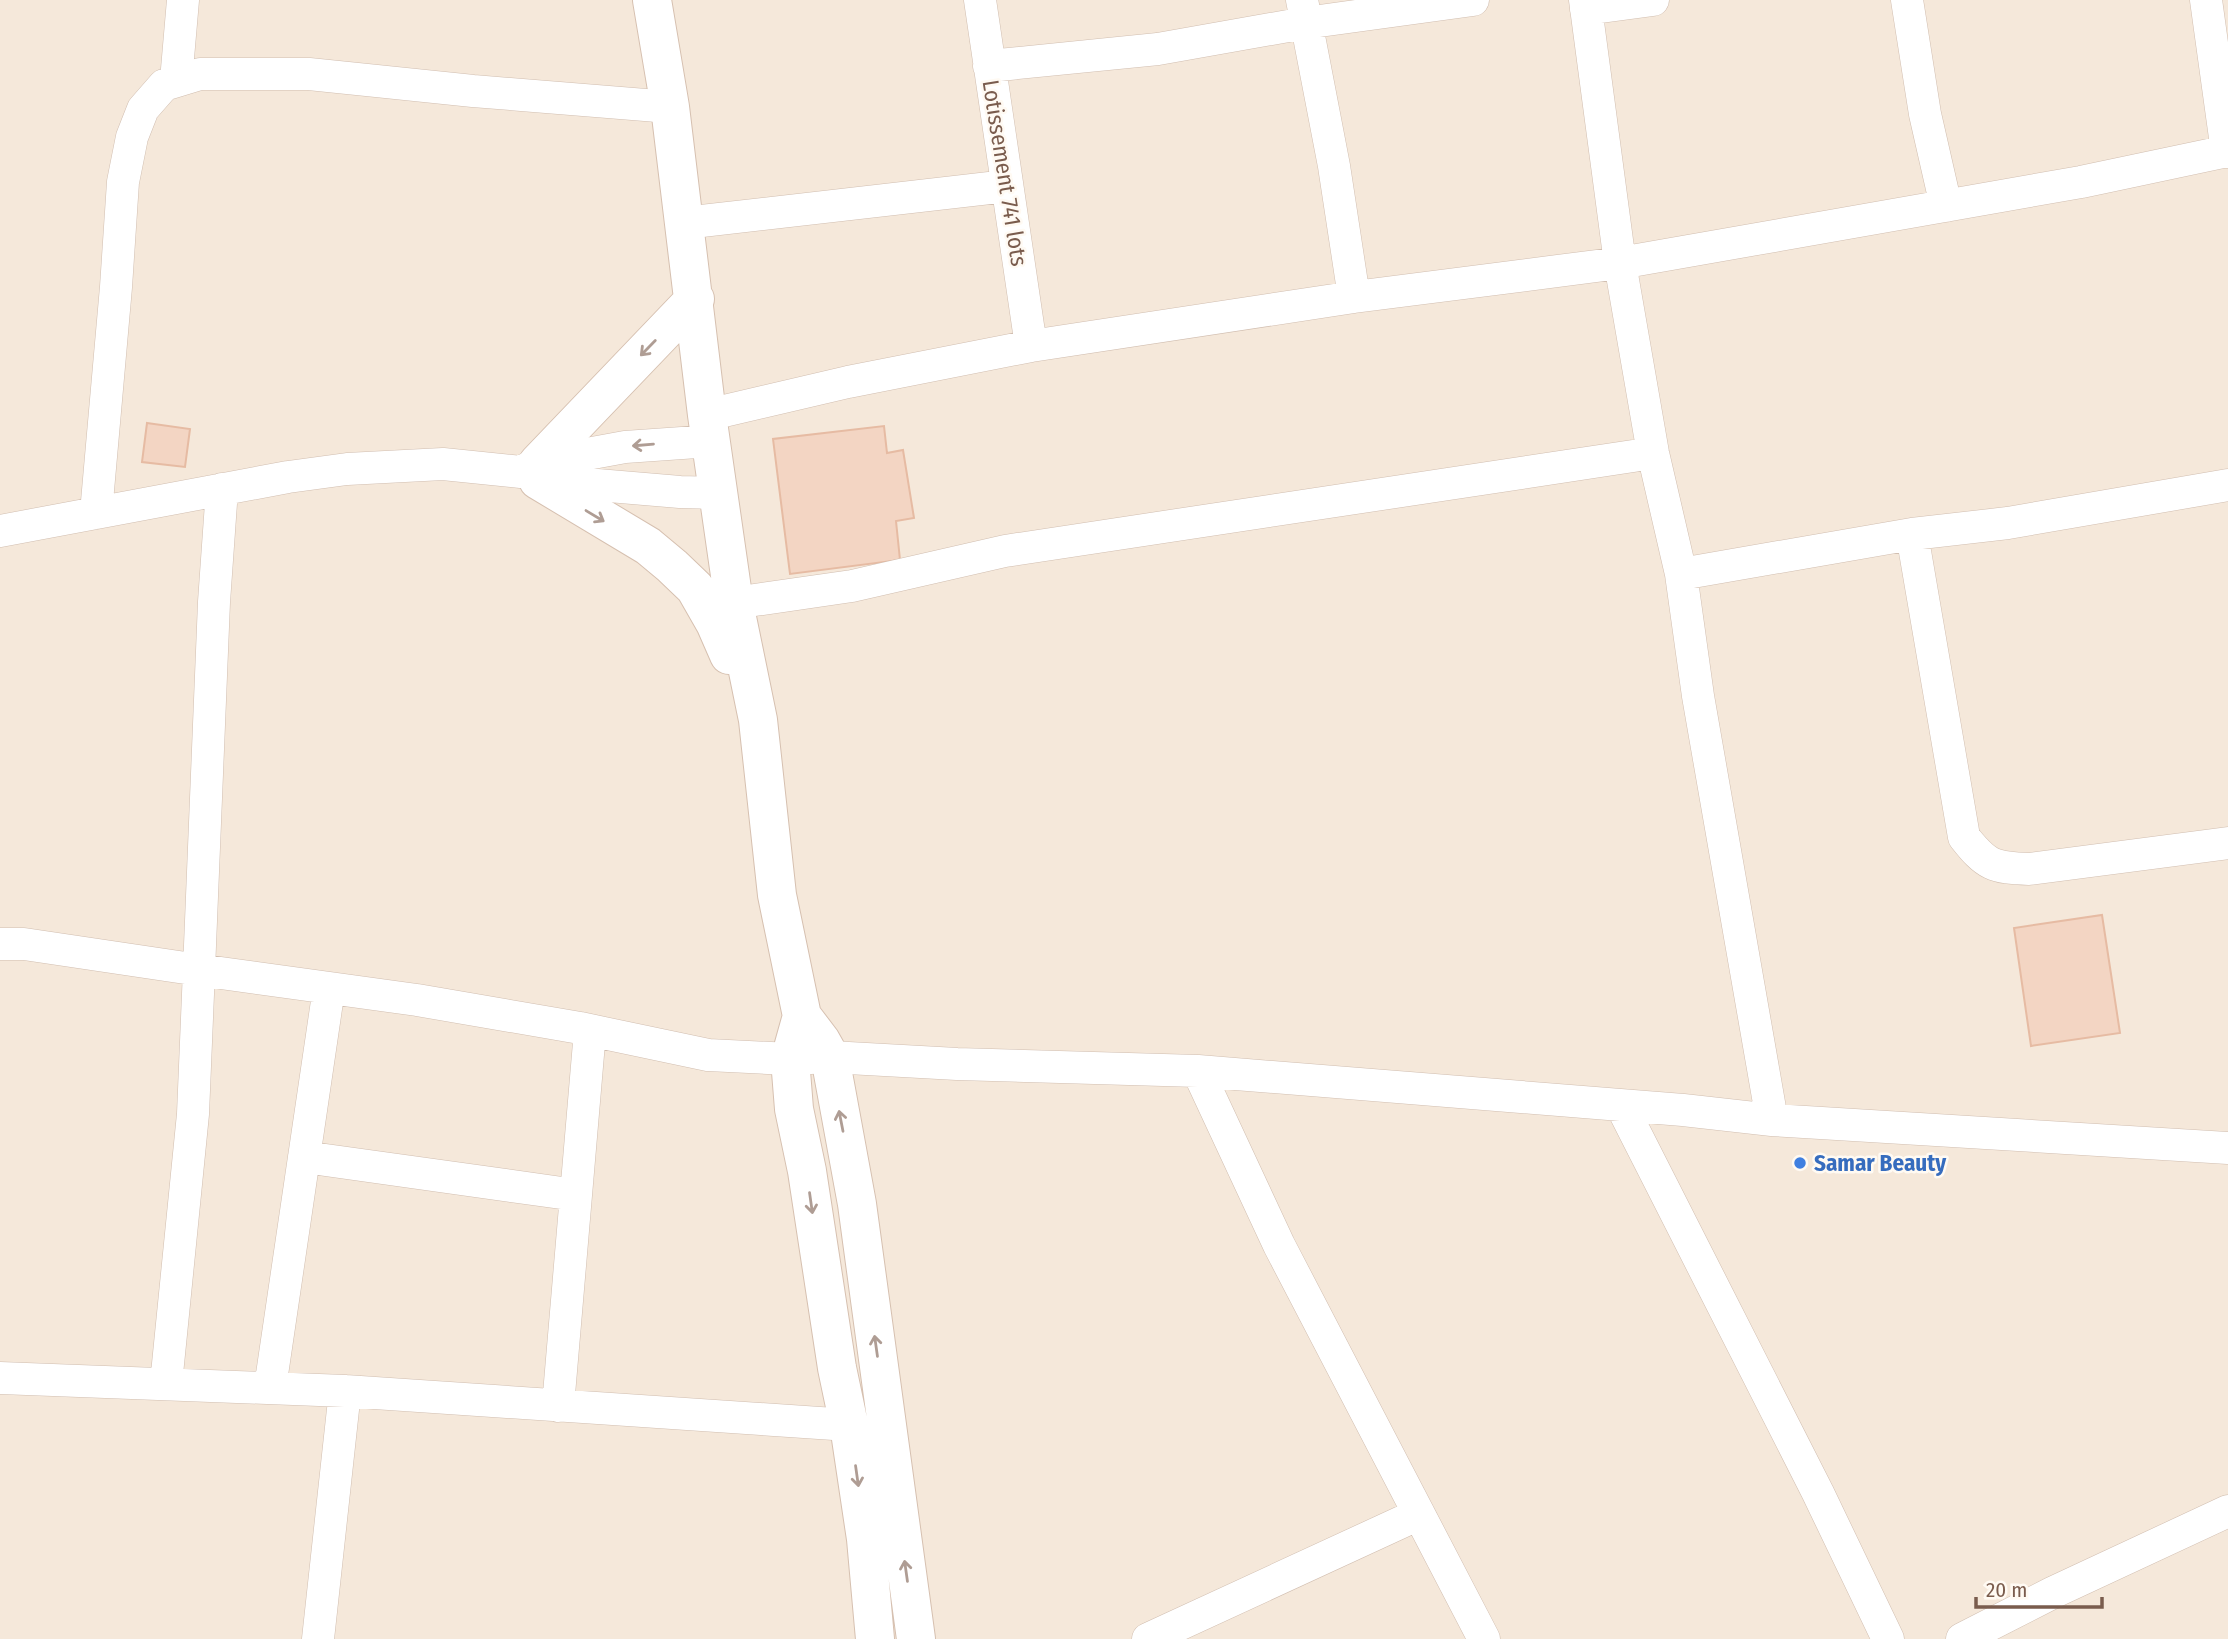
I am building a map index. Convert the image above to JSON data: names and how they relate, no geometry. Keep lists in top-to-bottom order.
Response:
{
  "streets": {
    "street": ["Lotissement 741 lots"]
  },
  "places": ["Samar Beauty"],
  "scale_bar": "20 m"
}
